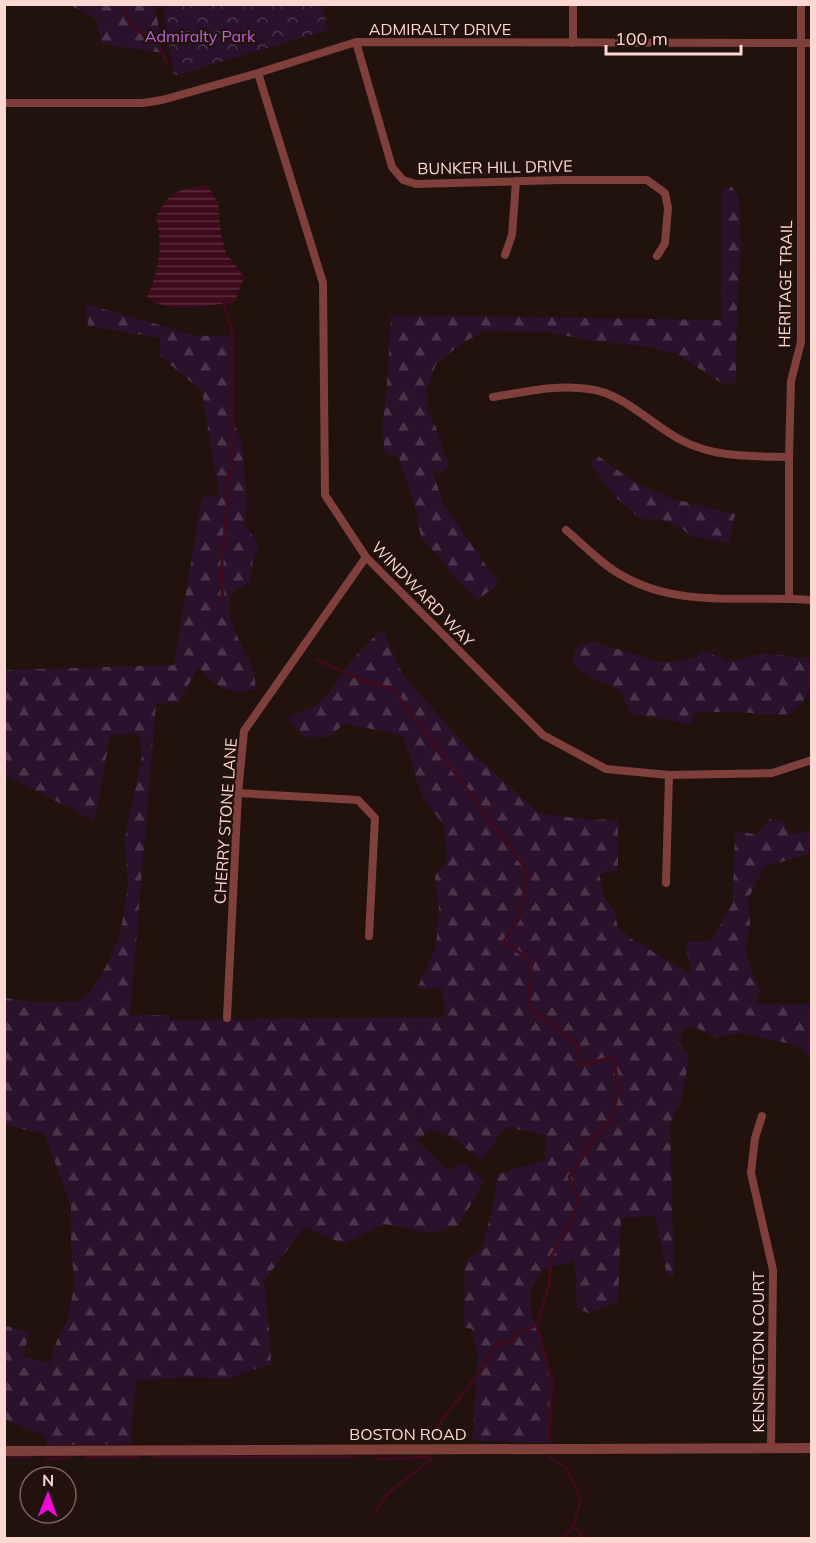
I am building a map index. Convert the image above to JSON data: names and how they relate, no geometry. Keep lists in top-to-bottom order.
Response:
{
  "streets": {
    "street": [
      "ADMIRALTY DRIVE",
      "BUNKER HILL DRIVE",
      "HERITAGE TRAIL",
      "WINDWARD WAY",
      "CHERRY STONE LANE",
      "KENSINGTON COURT",
      "BOSTON ROAD"
    ]
  },
  "crossings": [
    ["ADMIRALTY DRIVE", "BUNKER HILL DRIVE"],
    ["ADMIRALTY DRIVE", "HERITAGE TRAIL"],
    ["ADMIRALTY DRIVE", "WINDWARD WAY"],
    ["WINDWARD WAY", "CHERRY STONE LANE"],
    ["KENSINGTON COURT", "BOSTON ROAD"]
  ],
  "parks": ["Admiralty Park"],
  "scale_bar": "100 m",
  "north": "top"
}
